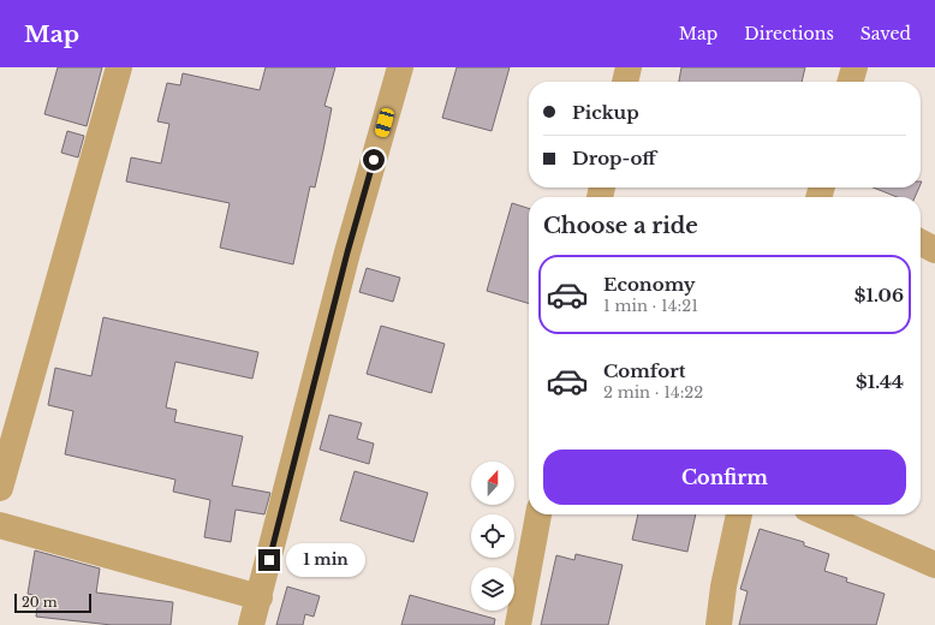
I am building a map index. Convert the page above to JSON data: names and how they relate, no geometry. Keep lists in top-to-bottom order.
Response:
{
  "scale_bar": "20 m",
  "north": "top",
  "page": {
    "header": "Map",
    "nav": ["Map", "Directions", "Saved"],
    "banner": ["Pickup", "Drop-off"],
    "heading": "Choose a ride",
    "list": [
      {
        "name": "Economy",
        "note": "1 min · 14:21",
        "value": "$1.06"
      },
      {
        "name": "Comfort",
        "note": "2 min · 14:22",
        "value": "$1.44"
      }
    ],
    "buttons": "Confirm",
    "bubble": "1 min",
    "scale": "20 m"
  }
}
